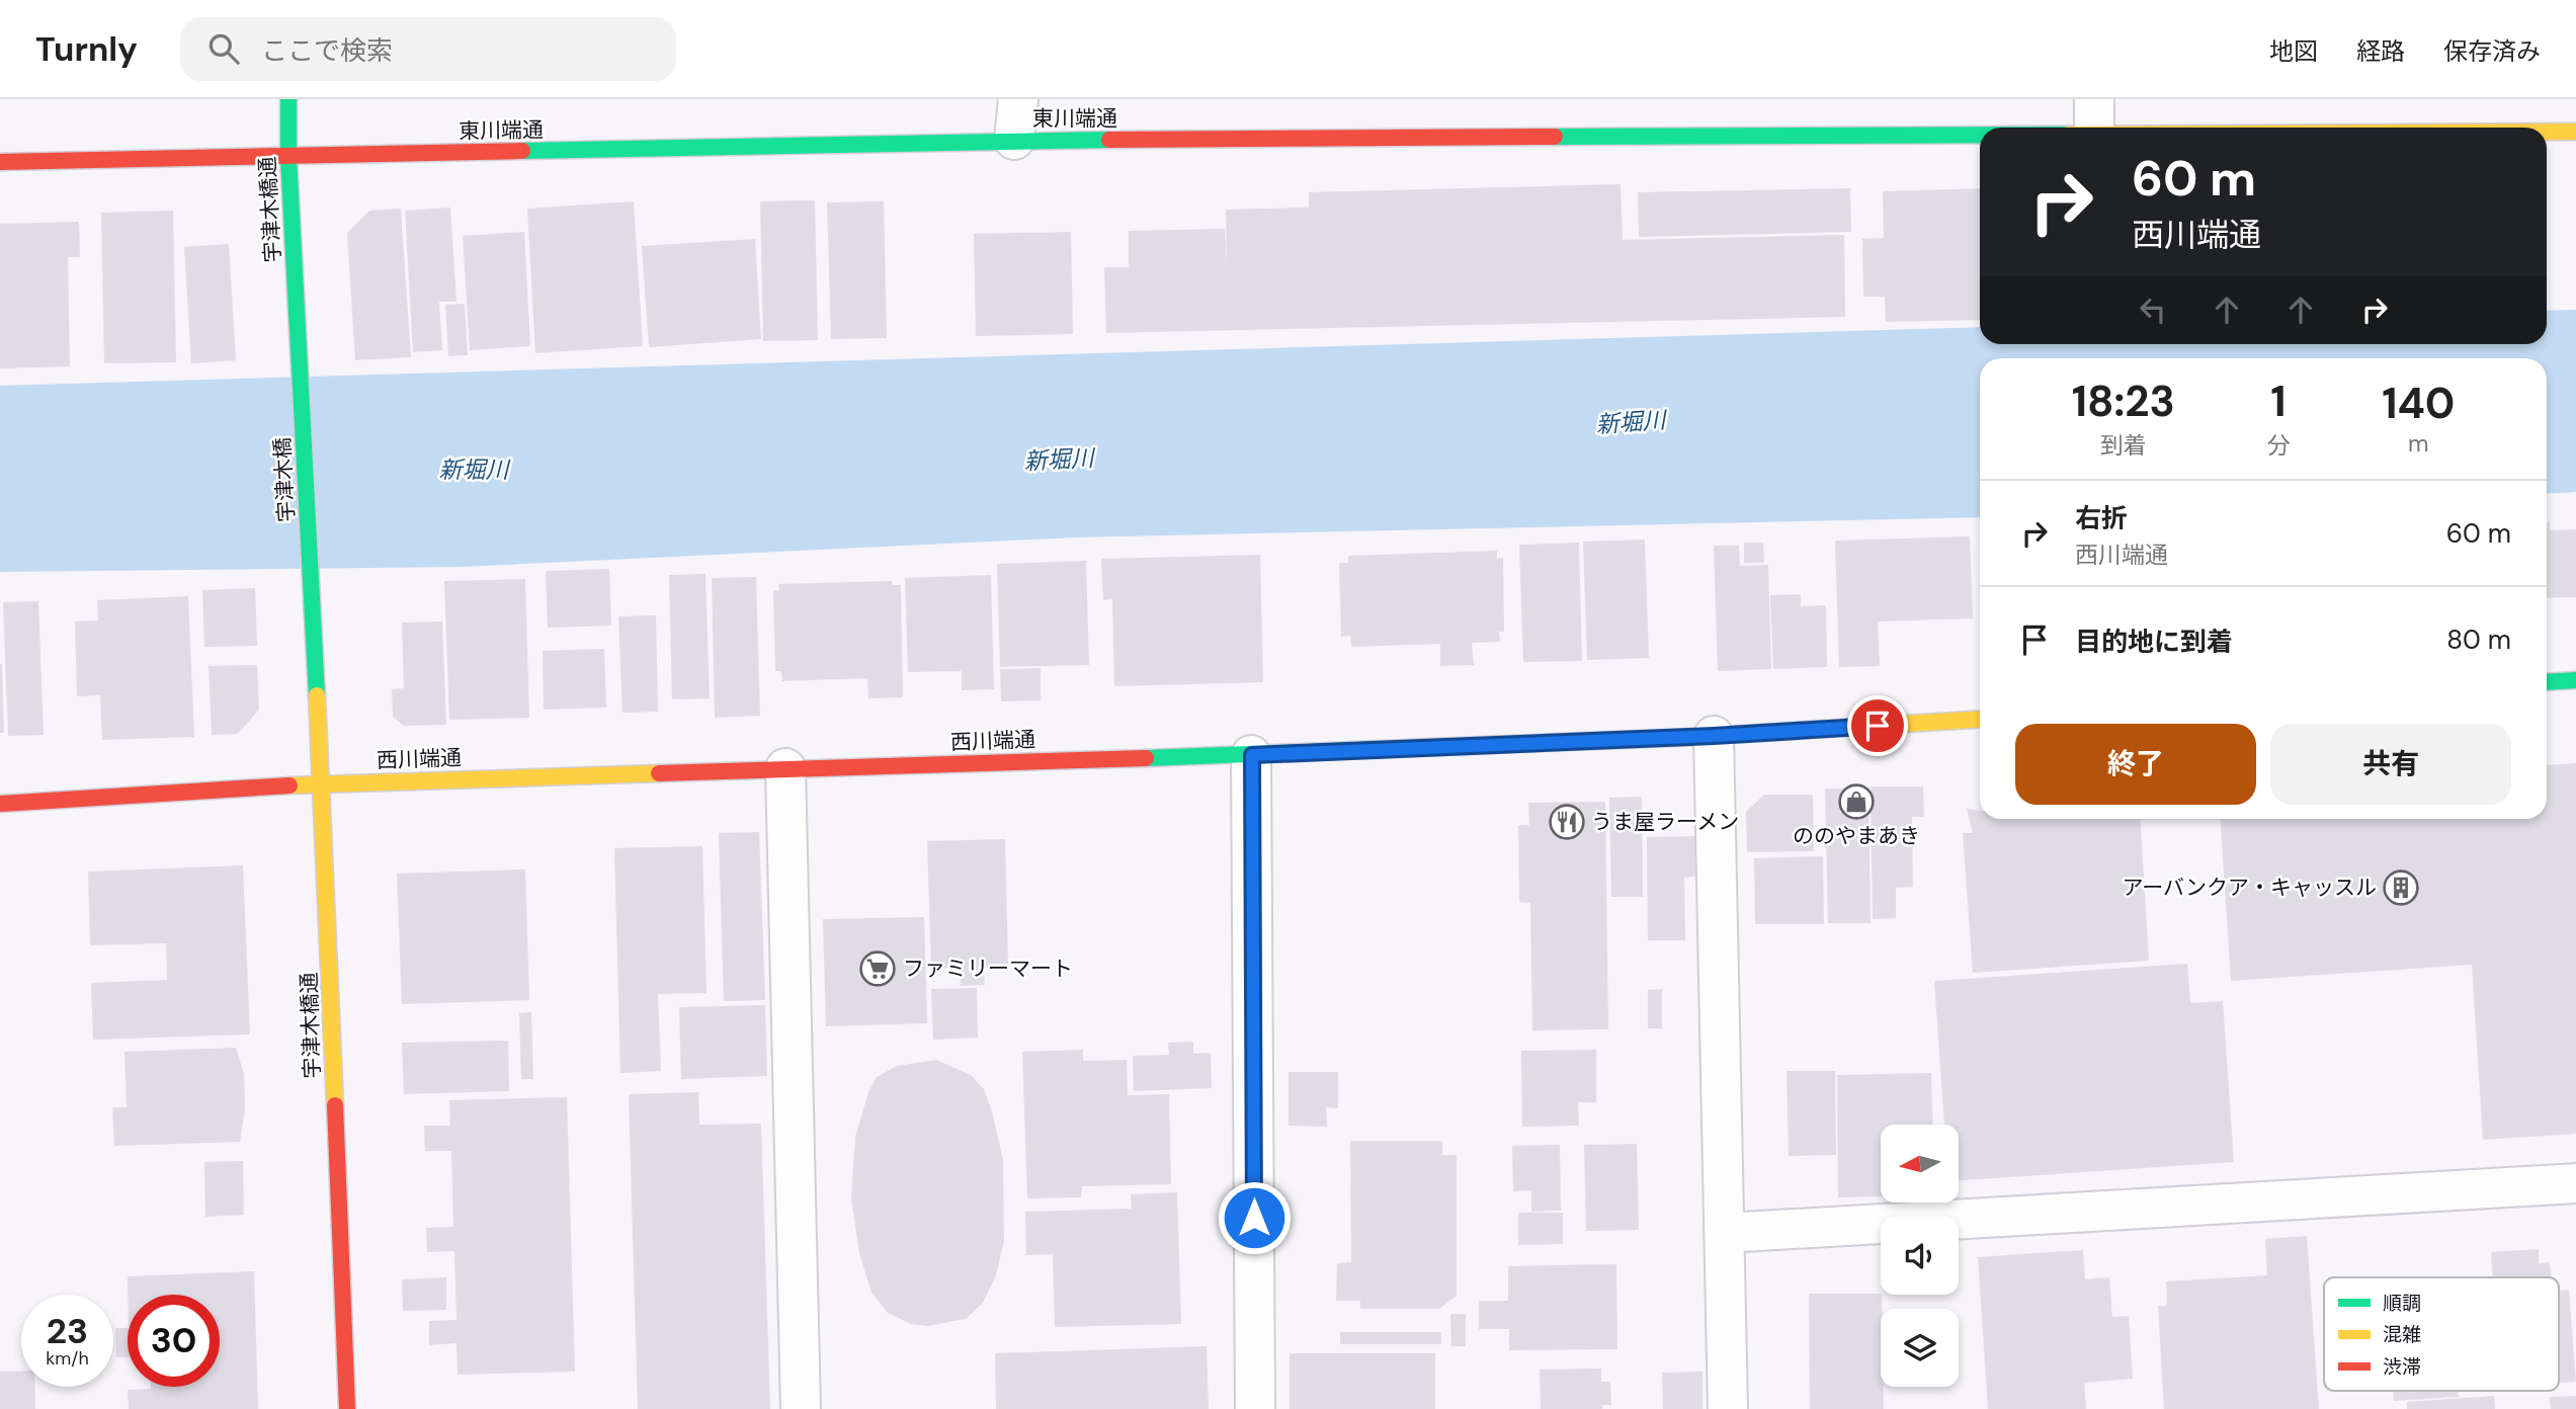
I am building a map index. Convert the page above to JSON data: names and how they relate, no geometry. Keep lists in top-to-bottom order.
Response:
{
  "streets": {
    "street": [
      "東川端通",
      "宇津木橋通",
      "宇津木橋",
      "西川端通"
    ]
  },
  "crossings": [
    ["東川端通", "宇津木橋通"],
    ["宇津木橋通", "宇津木橋"],
    ["宇津木橋通", "西川端通"]
  ],
  "water": ["新堀川"],
  "places": {
    "shop": ["ののやまあき"],
    "restaurant": ["うま屋ラーメン"],
    "building": ["アーバンクア・キャッスル"],
    "supermarket": ["ファミリーマート"]
  },
  "legend": ["順調", "混雑", "渋滞"],
  "north": "left",
  "page": {
    "header": "Turnly",
    "search": "ここで検索",
    "nav": ["地図", "経路", "保存済み"],
    "turn": ["60 m", "西川端通"],
    "eta": [
      "18:23",
      "到着",
      "1",
      "分",
      "140",
      "m"
    ],
    "list": [
      {
        "name": "右折",
        "note": "西川端通",
        "value": "60 m"
      },
      {
        "name": "目的地に到着",
        "value": "80 m"
      }
    ],
    "buttons": ["終了", "共有"],
    "speed": "23 km/h",
    "limit": "30"
  }
}
